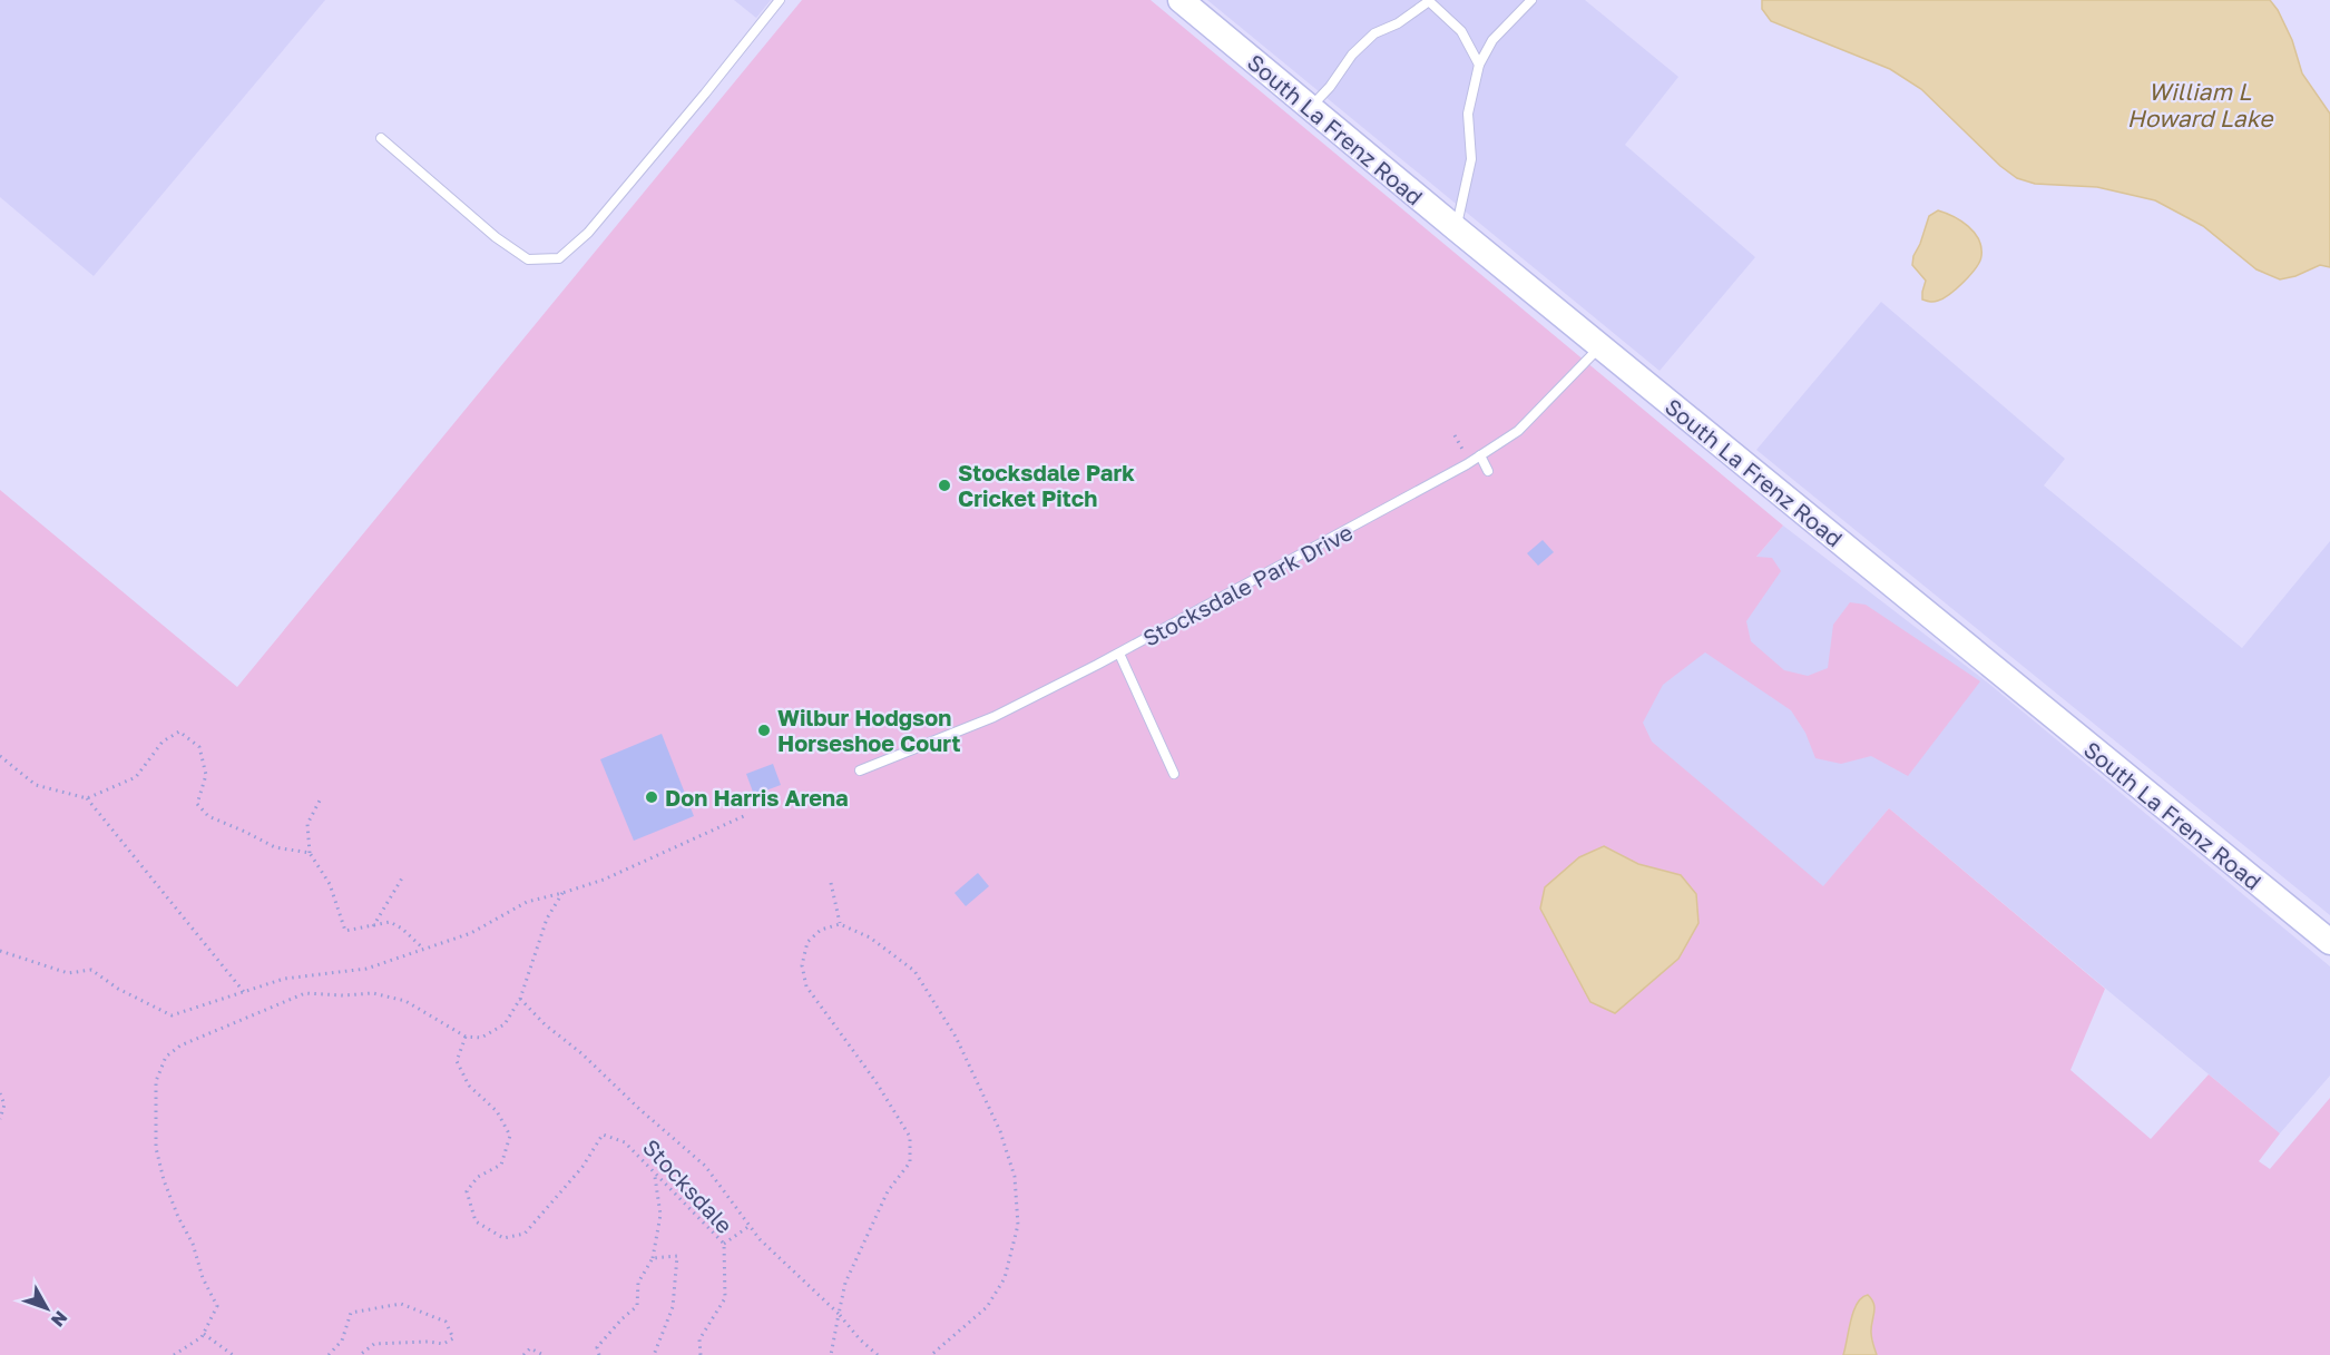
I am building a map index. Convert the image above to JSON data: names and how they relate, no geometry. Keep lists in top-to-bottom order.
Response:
{
  "streets": {
    "street": ["South La Frenz Road"],
    "lane": ["Stocksdale Park Drive"],
    "path": ["Stocksdale"]
  },
  "crossings": [
    ["South La Frenz Road", "Stocksdale Park Drive"]
  ],
  "water": ["William L Howard Lake"],
  "places": ["Stocksdale Park Cricket Pitch", "Wilbur Hodgson Horseshoe Court", "Don Harris Arena"],
  "north": "bottom right"
}
